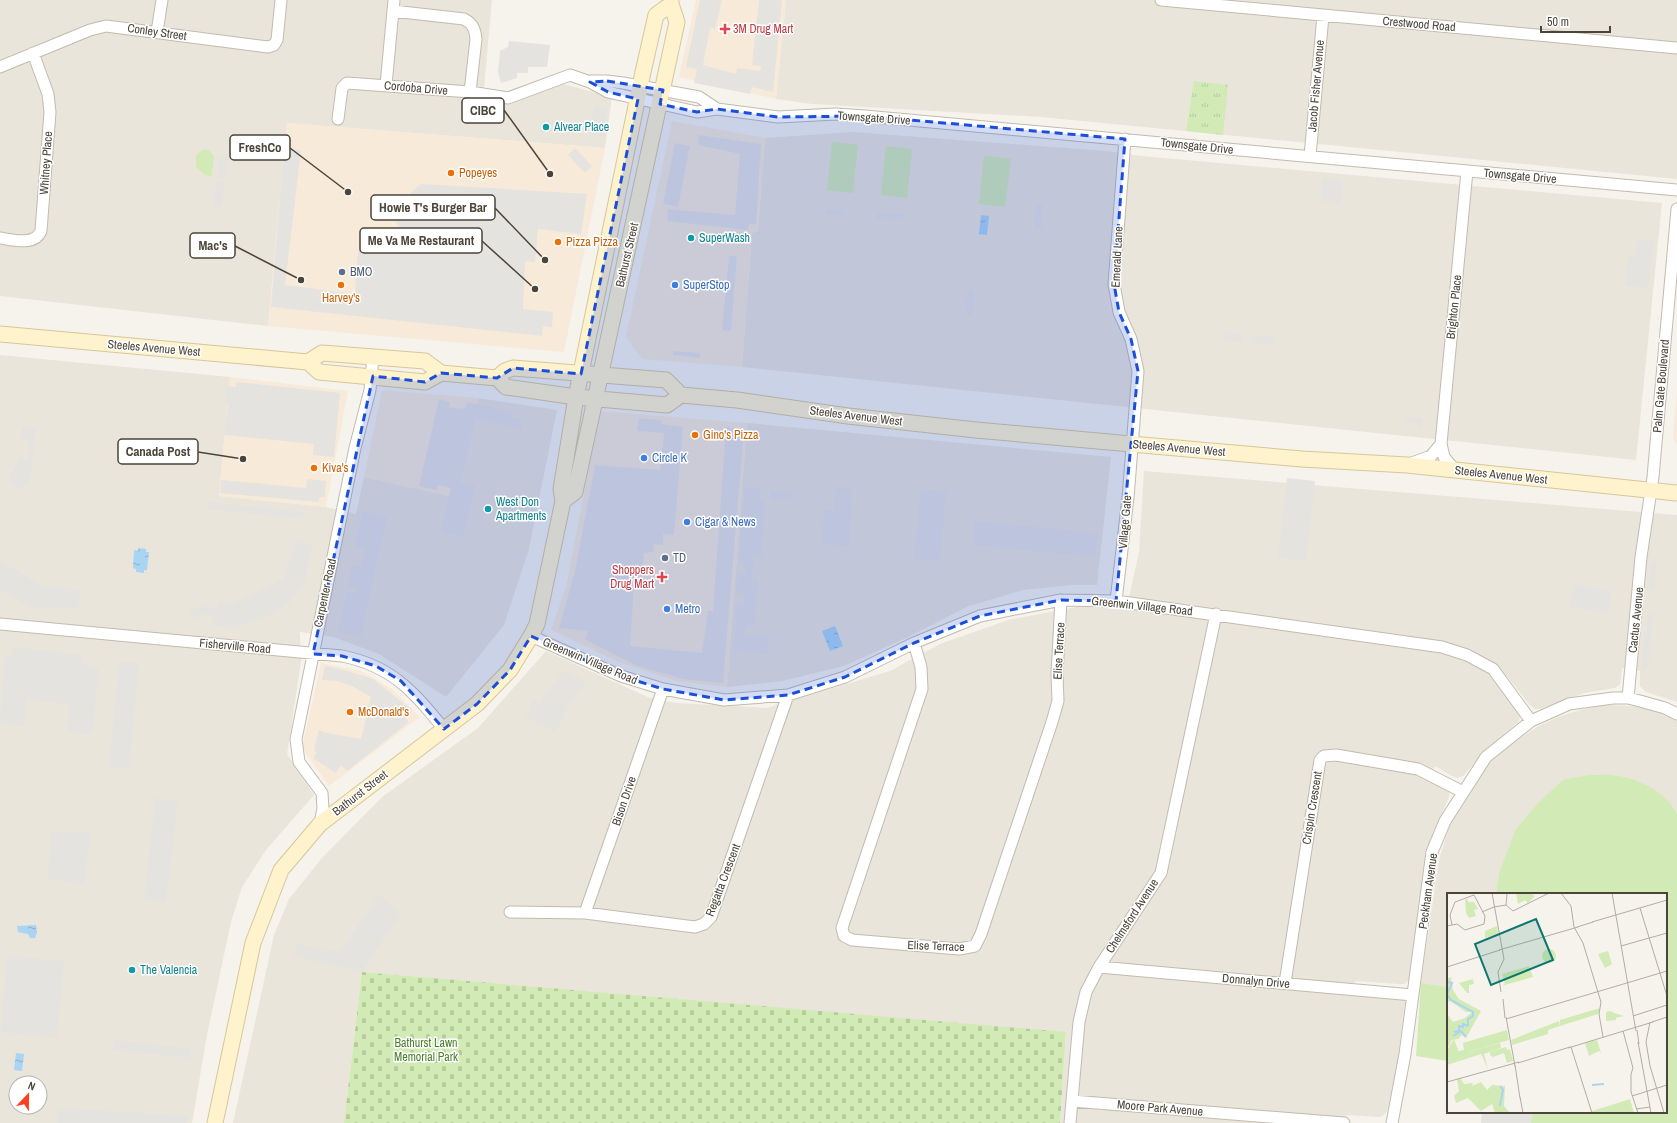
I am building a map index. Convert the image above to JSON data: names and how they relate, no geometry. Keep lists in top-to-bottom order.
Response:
{
  "streets": {
    "main road": ["Bathurst Street", "Steeles Avenue West"],
    "street": [
      "Crestwood Road",
      "Conley Street",
      "Jacob Fisher Avenue",
      "Cordoba Drive",
      "Townsgate Drive",
      "Whitney Place",
      "Emerald Lane",
      "Brighton Place",
      "Palm Gate Boulevard",
      "Village Gate",
      "Carpenter Road",
      "Greenwin Village Road",
      "Cactus Avenue",
      "Fisherville Road",
      "Elise Terrace",
      "Bison Drive",
      "Crispin Crescent",
      "Regatta Crescent",
      "Peckham Avenue",
      "Chelmsford Avenue",
      "Donnalyn Drive",
      "Moore Park Avenue"
    ]
  },
  "crossings": [
    ["Crestwood Road", "Jacob Fisher Avenue"],
    ["Conley Street", "Whitney Place"],
    ["Jacob Fisher Avenue", "Townsgate Drive"],
    ["Cordoba Drive", "Townsgate Drive"],
    ["Cordoba Drive", "Bathurst Street"],
    ["Townsgate Drive", "Bathurst Street"],
    ["Townsgate Drive", "Emerald Lane"],
    ["Townsgate Drive", "Brighton Place"],
    ["Bathurst Street", "Steeles Avenue West"],
    ["Bathurst Street", "Carpenter Road"],
    ["Bathurst Street", "Greenwin Village Road"],
    ["Bathurst Street", "Fisherville Road"],
    ["Emerald Lane", "Steeles Avenue West"],
    ["Emerald Lane", "Village Gate"],
    ["Brighton Place", "Steeles Avenue West"],
    ["Steeles Avenue West", "Palm Gate Boulevard"],
    ["Steeles Avenue West", "Village Gate"],
    ["Steeles Avenue West", "Carpenter Road"],
    ["Steeles Avenue West", "Cactus Avenue"],
    ["Palm Gate Boulevard", "Cactus Avenue"],
    ["Village Gate", "Greenwin Village Road"],
    ["Carpenter Road", "Fisherville Road"],
    ["Greenwin Village Road", "Elise Terrace"],
    ["Greenwin Village Road", "Bison Drive"],
    ["Greenwin Village Road", "Regatta Crescent"],
    ["Greenwin Village Road", "Peckham Avenue"],
    ["Greenwin Village Road", "Chelmsford Avenue"],
    ["Cactus Avenue", "Peckham Avenue"],
    ["Bison Drive", "Regatta Crescent"],
    ["Crispin Crescent", "Peckham Avenue"],
    ["Crispin Crescent", "Donnalyn Drive"],
    ["Peckham Avenue", "Donnalyn Drive"],
    ["Chelmsford Avenue", "Donnalyn Drive"],
    ["Chelmsford Avenue", "Moore Park Avenue"]
  ],
  "parks": ["Bathurst Lawn Memorial Park"],
  "places": {
    "health": ["3M Drug Mart", "Shoppers Drug Mart"],
    "other": [
      "Alvear Place",
      "Popeyes",
      "CIBC",
      "FreshCo",
      "SuperWash",
      "Pizza Pizza",
      "Howie T's Burger Bar",
      "BMO",
      "Mac's",
      "Harvey's",
      "SuperStop",
      "Me Va Me Restaurant",
      "Gino's Pizza",
      "Circle K",
      "Canada Post",
      "Kiva's",
      "West Don Apartments",
      "Cigar & News",
      "TD",
      "Metro",
      "McDonald's",
      "The Valencia"
    ]
  },
  "scale_bar": "50 m",
  "north": "top"
}
